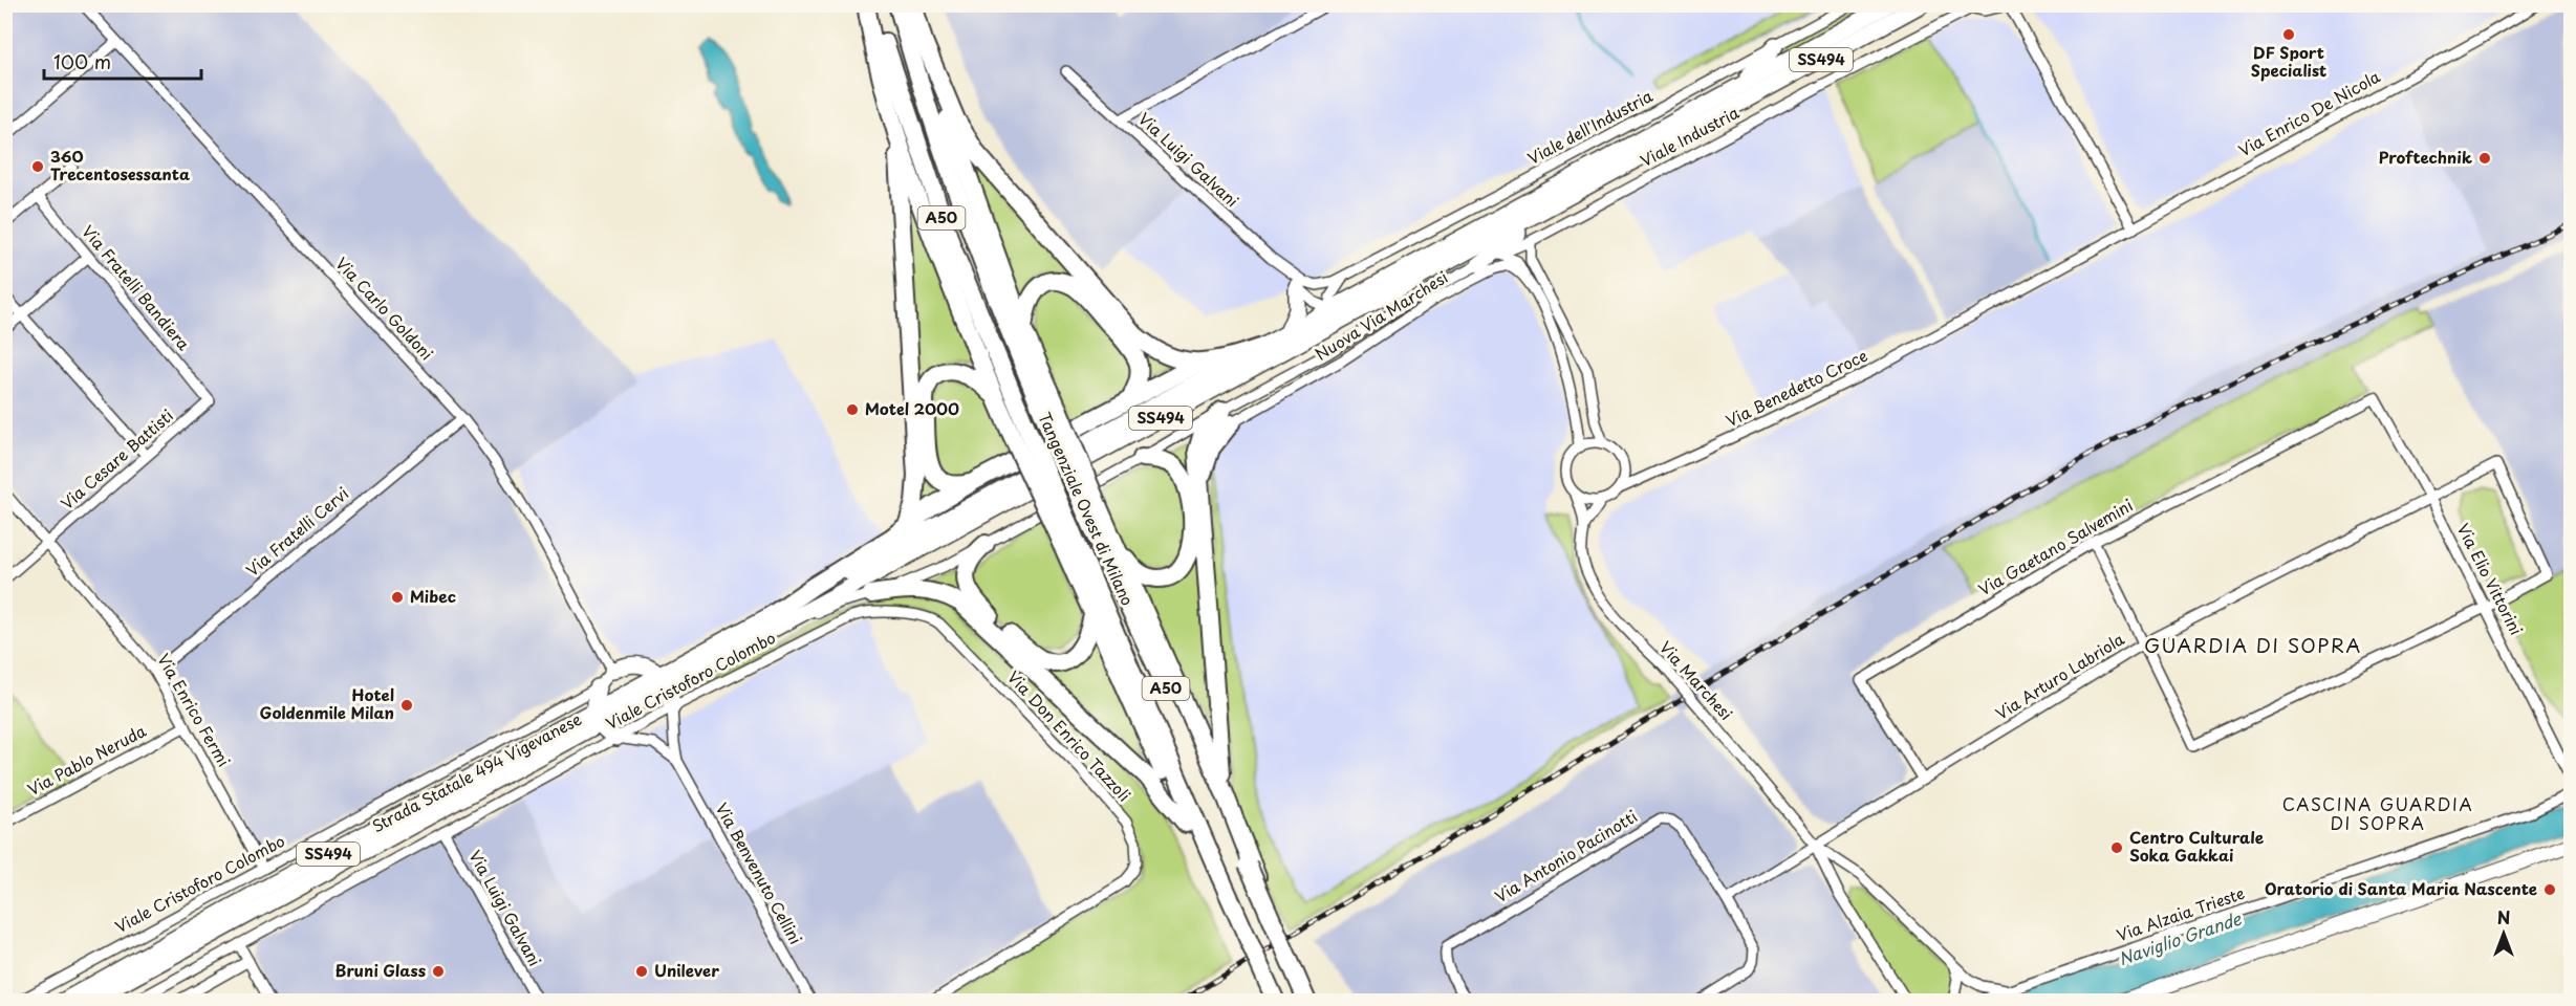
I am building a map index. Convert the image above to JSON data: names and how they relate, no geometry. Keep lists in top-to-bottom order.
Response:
{
  "streets": {
    "highway": ["A50", "Tangenziale Ovest di Milano"],
    "main road": ["SS494", "Strada Statale 494 Vigevanese"],
    "street": [
      "Via Enrico De Nicola",
      "Viale dell'Industria",
      "Viale Industria",
      "Via Luigi Galvani",
      "Via Fratelli Bandiera",
      "Via Carlo Goldoni",
      "Nuova Via Marchesi",
      "Via Benedetto Croce",
      "Via Cesare Battisti",
      "Via Fratelli Cervi",
      "Via Gaetano Salvemini",
      "Via Elio Vittorini",
      "Via Arturo Labriola",
      "Viale Cristoforo Colombo",
      "Via Marchesi",
      "Via Enrico Fermi",
      "Via Don Enrico Tazzoli",
      "Via Pablo Neruda",
      "Via Antonio Pacinotti",
      "Via Benvenuto Cellini",
      "Via Alzaia Trieste"
    ]
  },
  "crossings": [
    ["SS494", "Via Luigi Galvani"],
    ["SS494", "Strada Statale 494 Vigevanese"],
    ["Via Enrico De Nicola", "Via Benedetto Croce"],
    ["Viale dell'Industria", "Via Luigi Galvani"],
    ["Viale Industria", "Nuova Via Marchesi"],
    ["Via Luigi Galvani", "Viale Cristoforo Colombo"],
    ["Via Fratelli Bandiera", "Via Cesare Battisti"],
    ["Via Carlo Goldoni", "Via Fratelli Cervi"],
    ["Via Cesare Battisti", "Via Enrico Fermi"],
    ["Via Fratelli Cervi", "Via Enrico Fermi"],
    ["Via Gaetano Salvemini", "Via Elio Vittorini"],
    ["Via Gaetano Salvemini", "Via Arturo Labriola"],
    ["Via Elio Vittorini", "Via Arturo Labriola"],
    ["Via Arturo Labriola", "Via Marchesi"],
    ["Viale Cristoforo Colombo", "Via Enrico Fermi"],
    ["Viale Cristoforo Colombo", "Via Don Enrico Tazzoli"],
    ["Via Marchesi", "Via Alzaia Trieste"],
    ["Via Enrico Fermi", "Via Pablo Neruda"]
  ],
  "districts": ["GUARDIA DI SOPRA", "CASCINA GUARDIA DI SOPRA"],
  "water": ["Naviglio Grande"],
  "places": [
    "DF Sport Specialist",
    "Proftechnik",
    "360 Trecentosessanta",
    "Motel 2000",
    "Mibec",
    "Hotel Goldenmile Milan",
    "Centro Culturale Soka Gakkai",
    "Oratorio di Santa Maria Nascente",
    "Bruni Glass",
    "Unilever"
  ],
  "scale_bar": "100 m",
  "north": "top"
}
